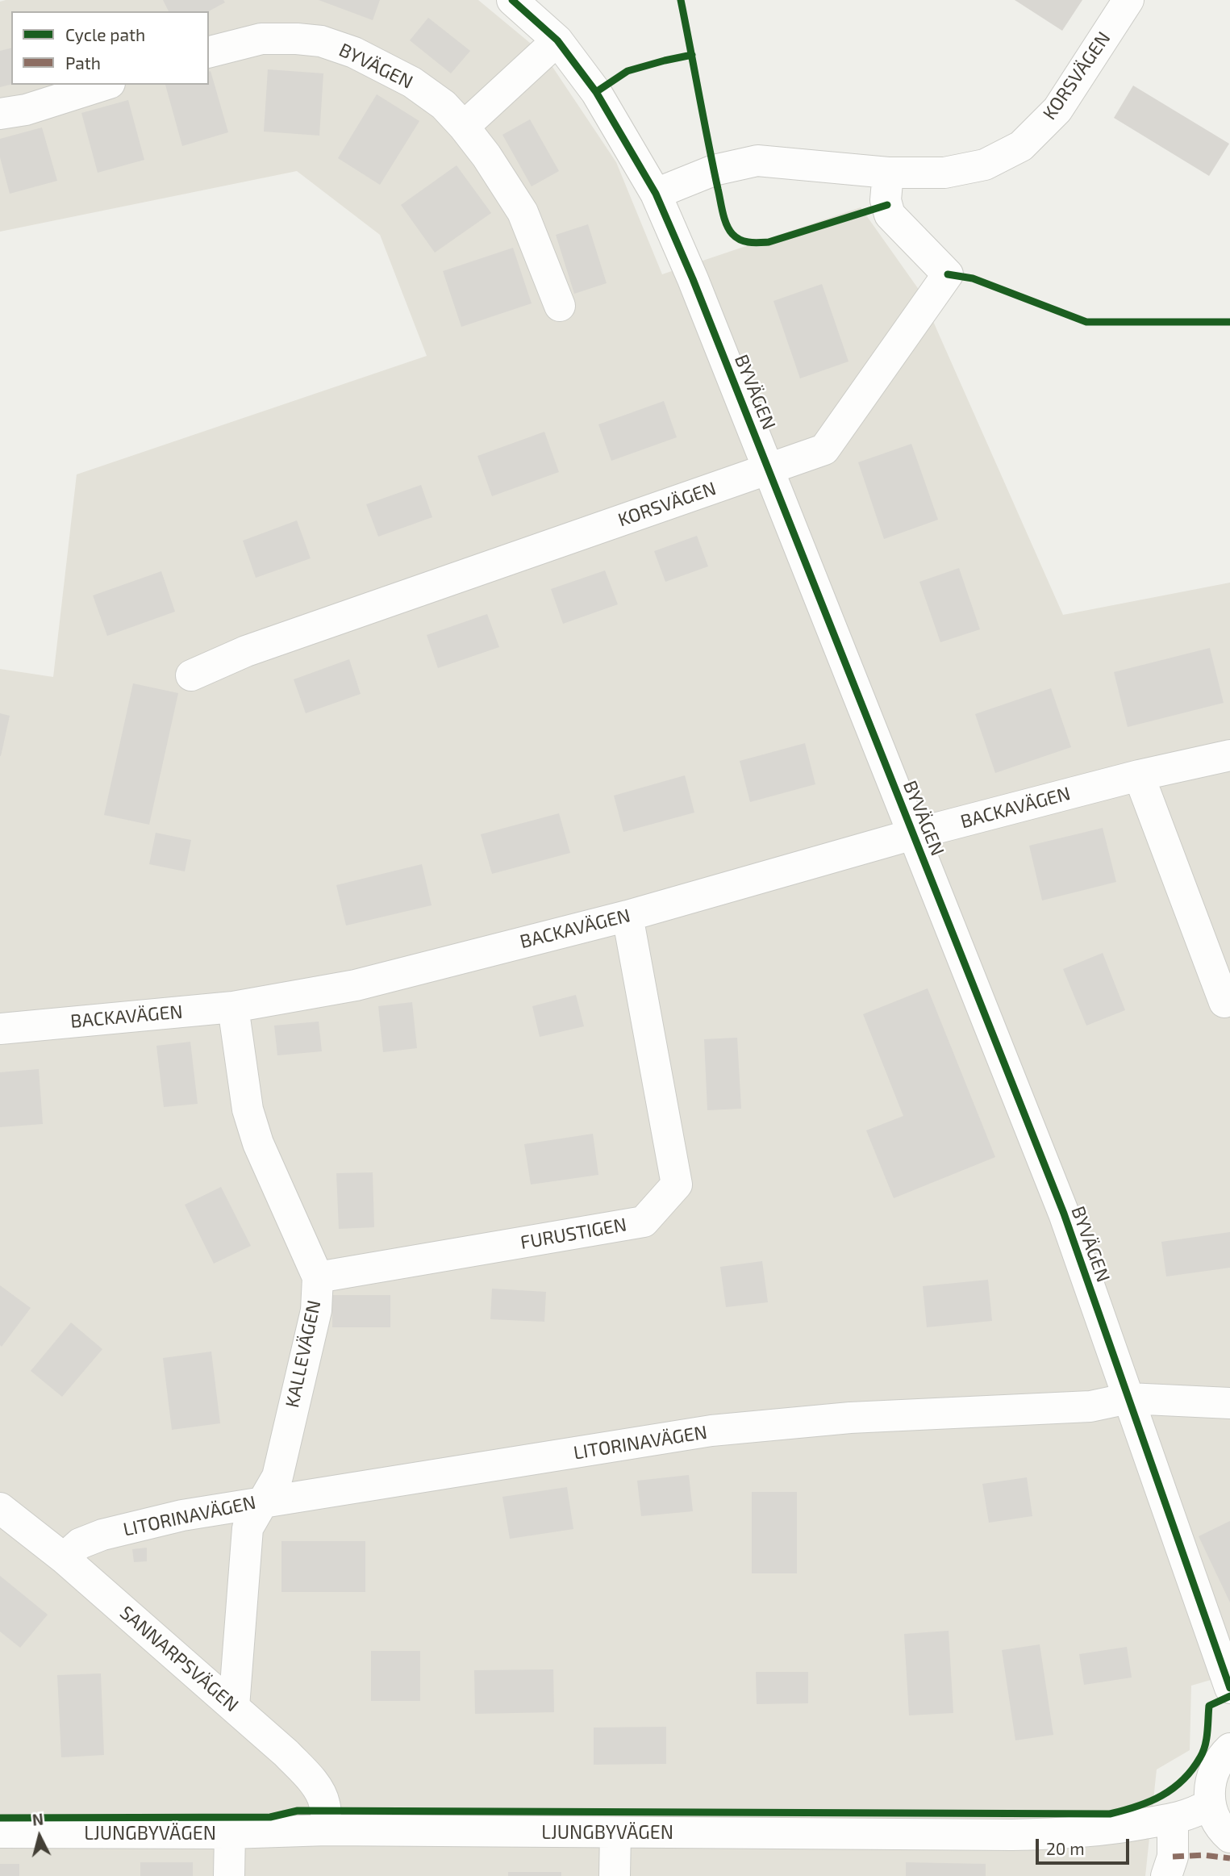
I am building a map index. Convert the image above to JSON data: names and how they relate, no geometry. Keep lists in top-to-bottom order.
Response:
{
  "streets": {
    "street": [
      "BYVÄGEN",
      "KORSVÄGEN",
      "BACKAVÄGEN",
      "FURUSTIGEN",
      "KALLEVÄGEN",
      "LITORINAVÄGEN",
      "SANNARPSVÄGEN",
      "LJUNGBYVÄGEN"
    ]
  },
  "crossings": [
    ["BYVÄGEN", "KORSVÄGEN"],
    ["BYVÄGEN", "BACKAVÄGEN"],
    ["BYVÄGEN", "LITORINAVÄGEN"],
    ["BACKAVÄGEN", "FURUSTIGEN"],
    ["BACKAVÄGEN", "KALLEVÄGEN"],
    ["FURUSTIGEN", "KALLEVÄGEN"],
    ["KALLEVÄGEN", "LITORINAVÄGEN"],
    ["KALLEVÄGEN", "SANNARPSVÄGEN"],
    ["LITORINAVÄGEN", "SANNARPSVÄGEN"],
    ["SANNARPSVÄGEN", "LJUNGBYVÄGEN"]
  ],
  "legend": ["Cycle path", "Path"],
  "scale_bar": "20 m",
  "north": "top"
}
